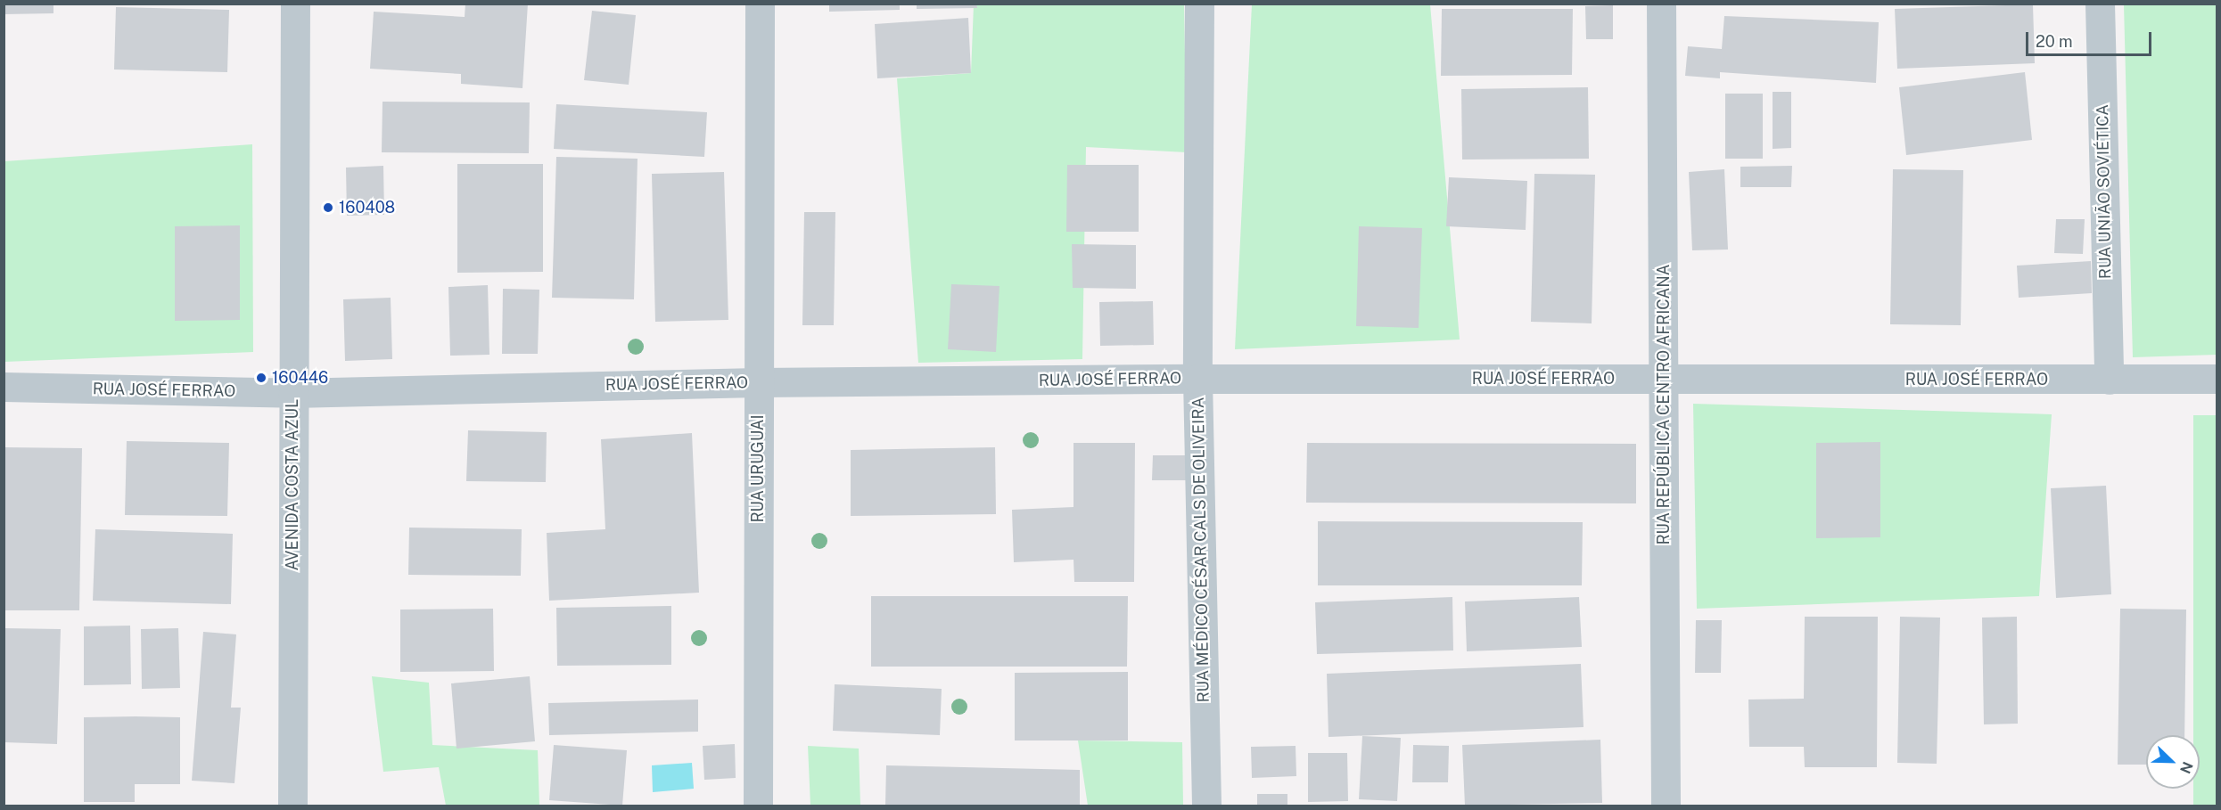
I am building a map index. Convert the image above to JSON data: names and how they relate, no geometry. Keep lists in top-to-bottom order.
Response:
{
  "streets": {
    "street": [
      "RUA UNIÃO SOVIÉTICA",
      "RUA JOSÉ FERRAO",
      "RUA REPÚBLICA CENTRO AFRICANA",
      "RUA URUGUAI",
      "AVENIDA COSTA AZUL",
      "RUA MÉDICO CÉSAR CALS DE OLIVEIRA"
    ]
  },
  "crossings": [
    ["RUA UNIÃO SOVIÉTICA", "RUA JOSÉ FERRAO"],
    ["RUA JOSÉ FERRAO", "RUA REPÚBLICA CENTRO AFRICANA"],
    ["RUA JOSÉ FERRAO", "RUA URUGUAI"],
    ["RUA JOSÉ FERRAO", "AVENIDA COSTA AZUL"],
    ["RUA JOSÉ FERRAO", "RUA MÉDICO CÉSAR CALS DE OLIVEIRA"]
  ],
  "places": ["160408", "160446"],
  "scale_bar": "20 m",
  "north": "bottom right"
}
